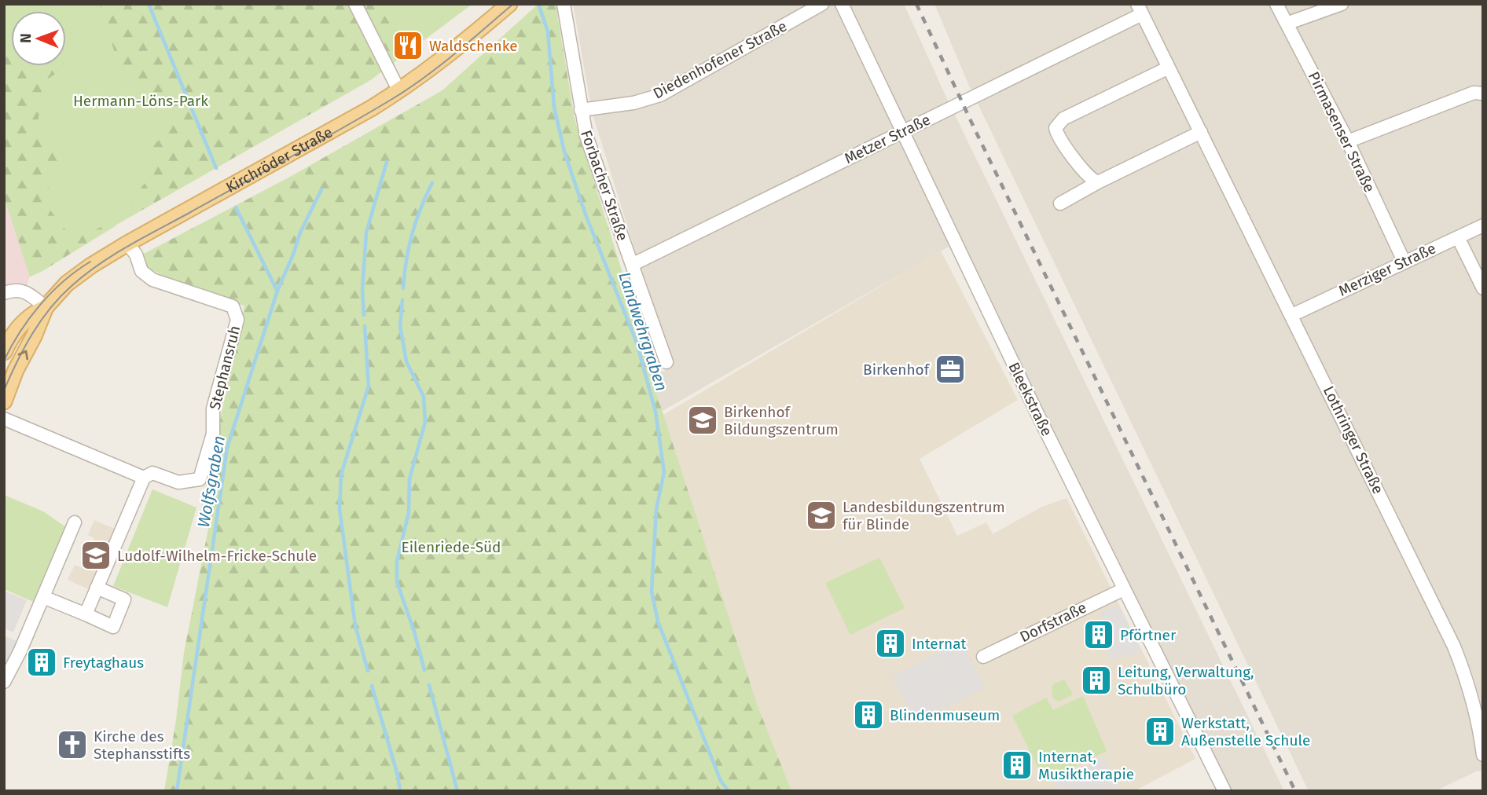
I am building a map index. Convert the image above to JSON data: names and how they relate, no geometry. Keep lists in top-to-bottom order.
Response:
{
  "streets": {
    "main road": ["Kirchröder Straße"],
    "street": [
      "Diedenhofener Straße",
      "Pirmasenser Straße",
      "Metzer Straße",
      "Forbacher Straße",
      "Merziger Straße",
      "Stephansruh",
      "Bleekstraße",
      "Lothringer Straße",
      "Dorfstraße"
    ]
  },
  "crossings": [
    ["Diedenhofener Straße", "Forbacher Straße"],
    ["Pirmasenser Straße", "Merziger Straße"],
    ["Metzer Straße", "Forbacher Straße"],
    ["Metzer Straße", "Bleekstraße"],
    ["Metzer Straße", "Lothringer Straße"],
    ["Kirchröder Straße", "Stephansruh"],
    ["Merziger Straße", "Lothringer Straße"],
    ["Bleekstraße", "Dorfstraße"]
  ],
  "water": ["Landwehrgraben", "Wolfsgraben"],
  "parks": ["Hermann-Löns-Park", "Eilenriede-Süd"],
  "places": {
    "restaurant": ["Waldschenke"],
    "office": ["Birkenhof"],
    "school or university": ["Birkenhof Bildungszentrum", "Landesbildungszentrum für Blinde", "Ludolf-Wilhelm-Fricke-Schule"],
    "building": [
      "Pförtner",
      "Internat",
      "Freytaghaus",
      "Leitung, Verwaltung, Schulbüro",
      "Blindenmuseum",
      "Werkstatt, Außenstelle Schule",
      "Internat, Musiktherapie"
    ],
    "church": ["Kirche des Stephansstifts"]
  },
  "north": "left"
}
